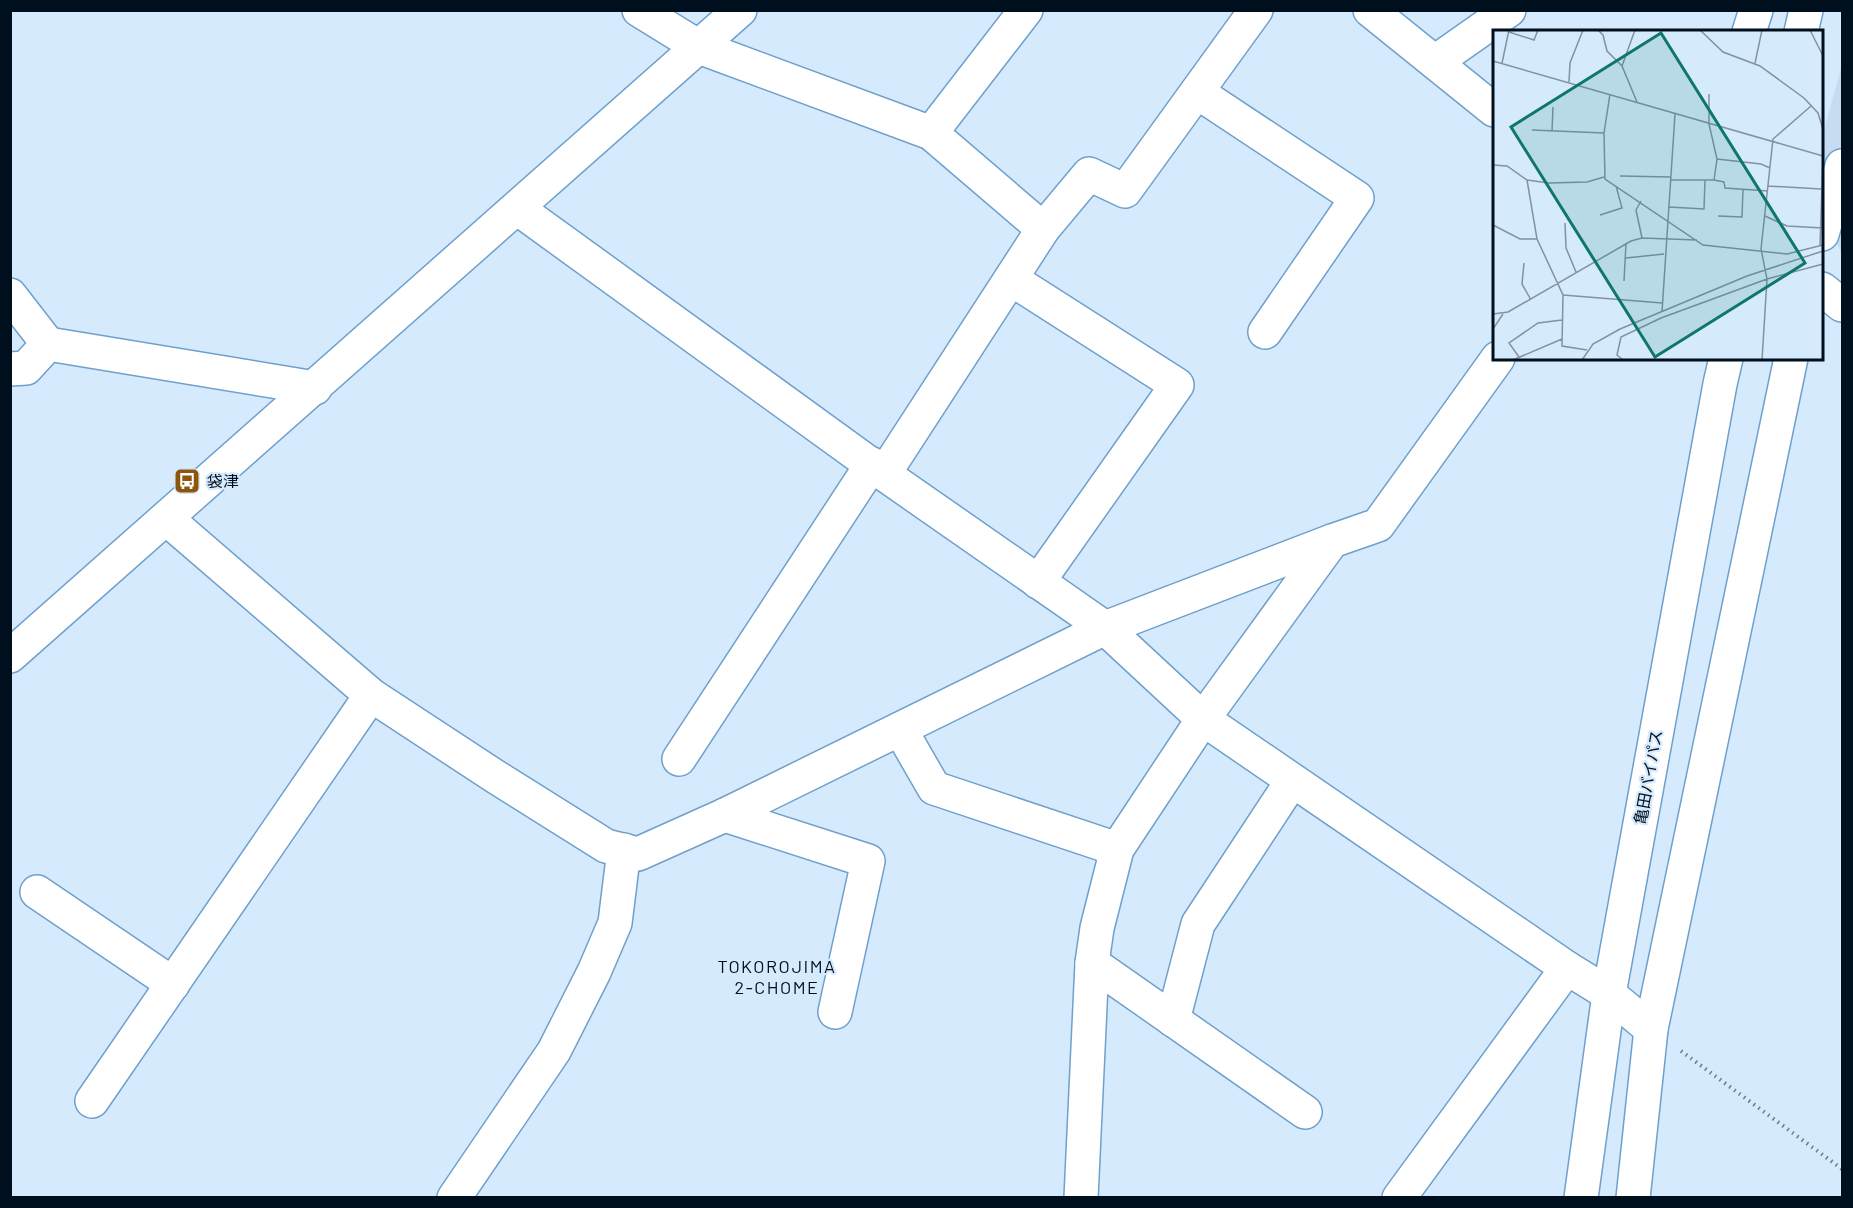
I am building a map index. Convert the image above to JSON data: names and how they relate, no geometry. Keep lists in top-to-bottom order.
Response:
{
  "streets": {
    "street": ["亀田バイパス"]
  },
  "districts": ["TOKOROJIMA 2-CHOME"],
  "places": {
    "bus stop": ["袋津"]
  }
}
